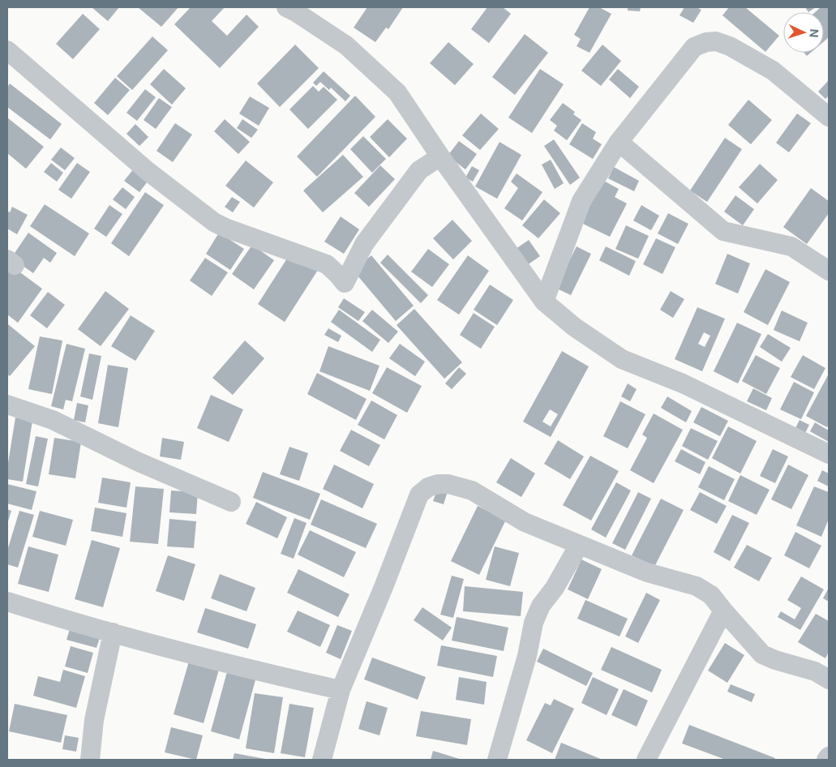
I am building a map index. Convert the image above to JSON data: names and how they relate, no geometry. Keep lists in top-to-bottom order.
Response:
{
  "north": "right"
}
